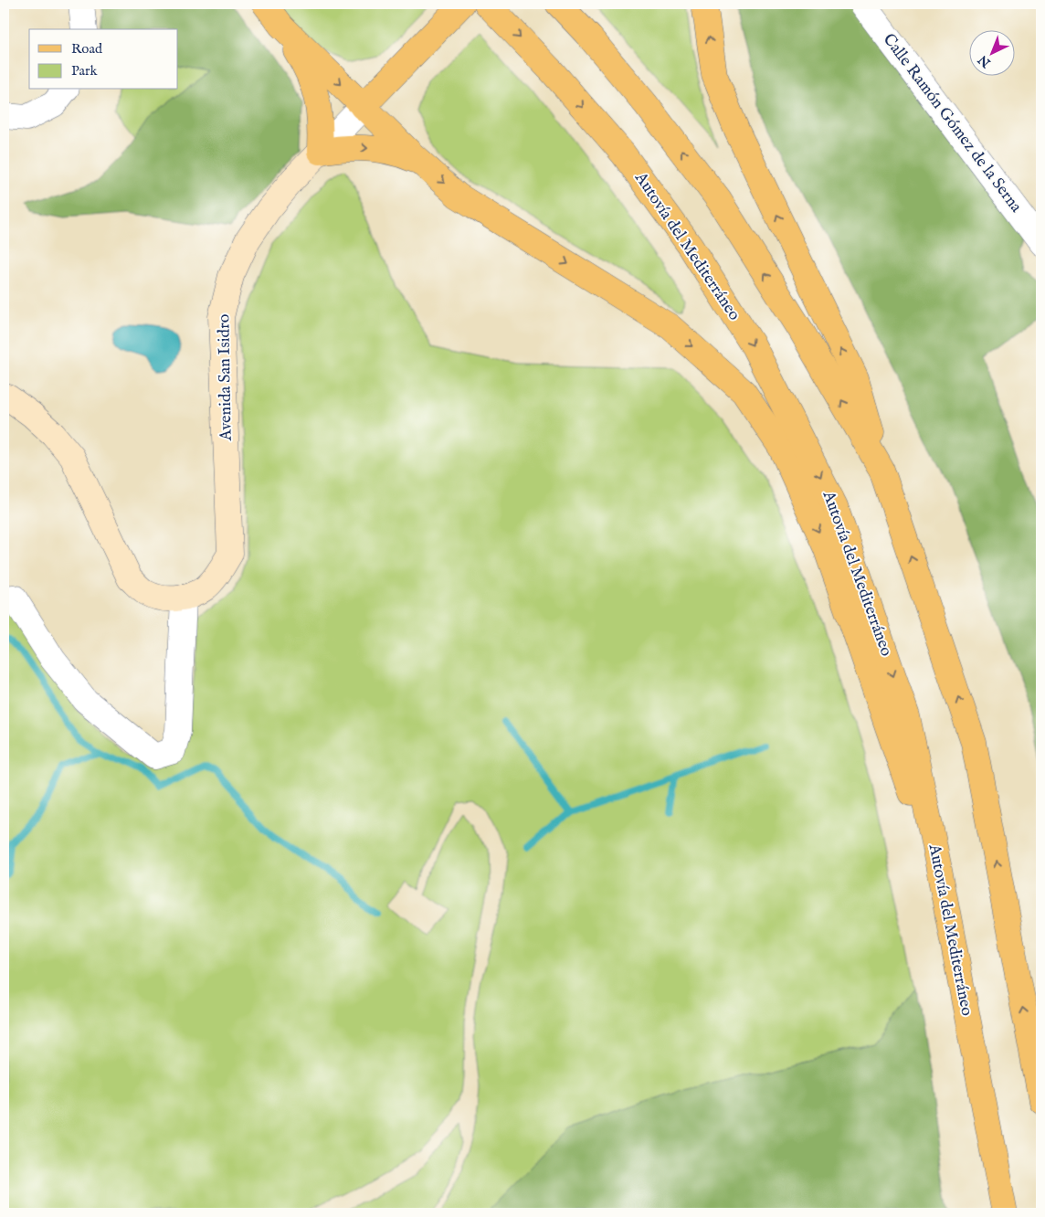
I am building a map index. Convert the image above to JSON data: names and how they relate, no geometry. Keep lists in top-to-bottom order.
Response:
{
  "streets": {
    "main road": ["Autovía del Mediterráneo", "Avenida San Isidro"],
    "street": ["Calle Ramón Gómez de la Serna"]
  },
  "legend": ["Road", "Park"],
  "north": "bottom left"
}
